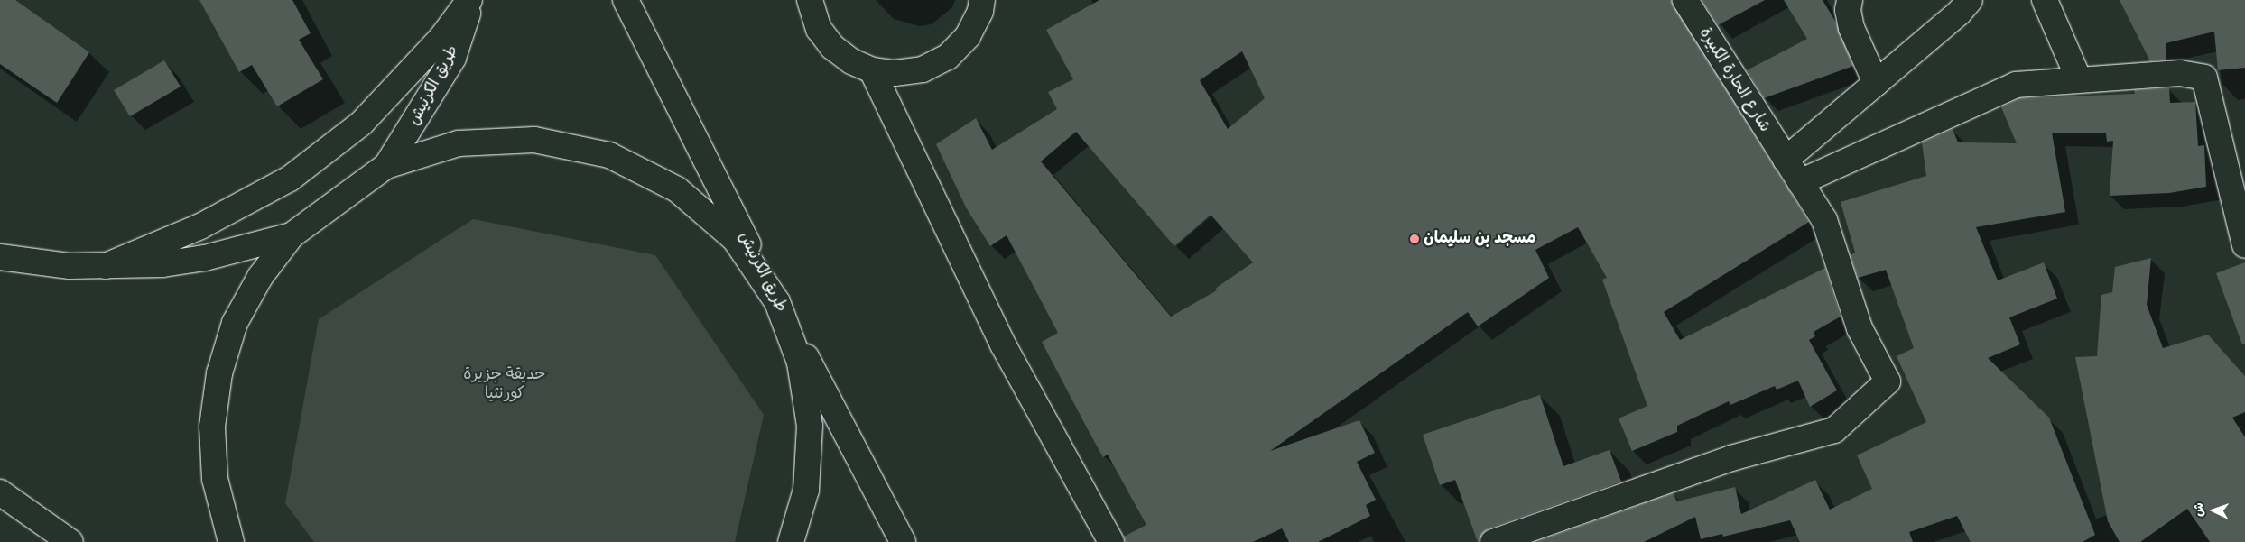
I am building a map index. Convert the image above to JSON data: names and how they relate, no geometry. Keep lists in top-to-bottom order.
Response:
{
  "streets": {
    "main road": ["شارع الحارة الكبيرة", "طريق الكرنيش"]
  },
  "parks": ["حديقة جزيرة كورنثيا"],
  "places": ["مسجد بن سليمان"],
  "north": "left"
}
